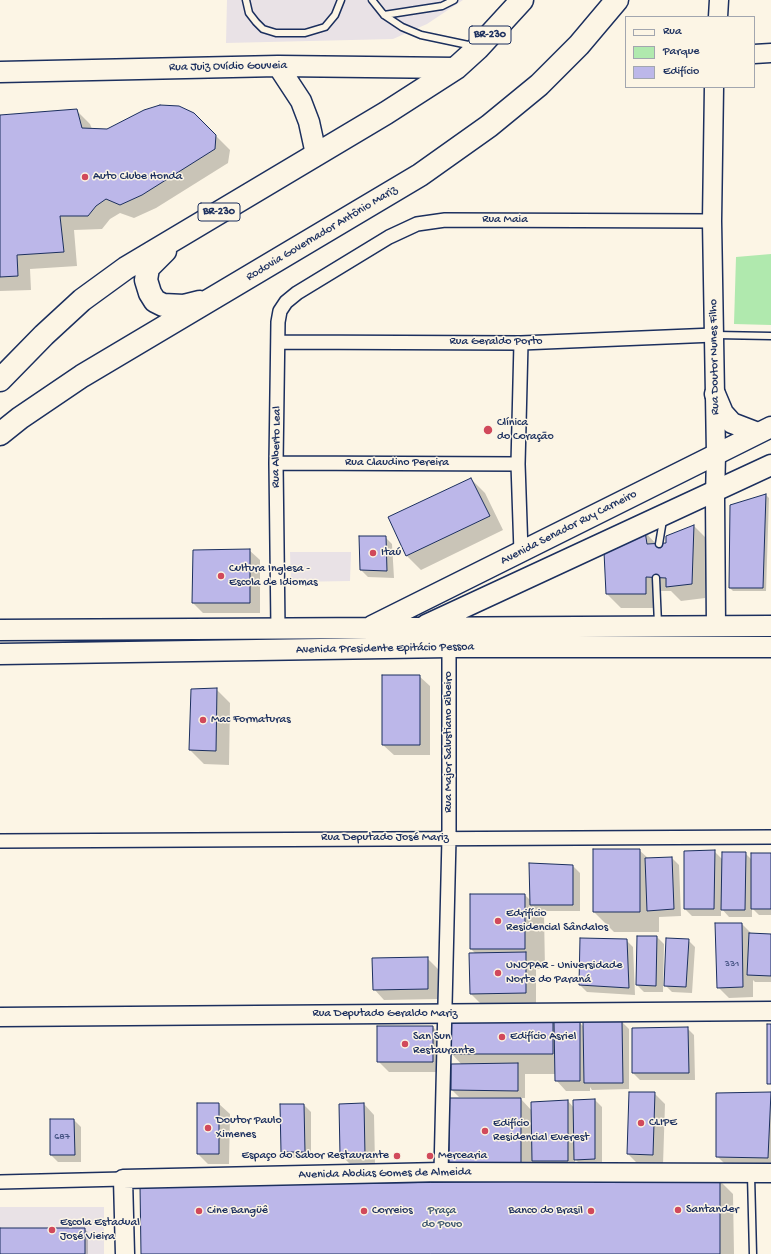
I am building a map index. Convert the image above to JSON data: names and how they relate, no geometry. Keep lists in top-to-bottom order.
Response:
{
  "streets": {
    "highway": ["BR-230", "Rodovia Governador Antônio Mariz"],
    "main road": ["Rua Juiz Ovídio Gouveia", "Avenida Senador Ruy Carneiro", "Avenida Presidente Epitácio Pessoa"],
    "street": [
      "Rua Maia",
      "Rua Geraldo Porto",
      "Rua Doutor Nunes Filho",
      "Rua Alberto Leal",
      "Rua Claudino Pereira",
      "Rua Major Salustiano Ribeiro",
      "Rua Deputado José Mariz",
      "Rua Deputado Geraldo Mariz",
      "Avenida Abdias Gomes de Almeida"
    ]
  },
  "crossings": [
    ["BR-230", "Rua Juiz Ovídio Gouveia"],
    ["Rua Maia", "Rua Doutor Nunes Filho"],
    ["Rua Maia", "Rua Alberto Leal"],
    ["Rua Geraldo Porto", "Rua Doutor Nunes Filho"],
    ["Rua Geraldo Porto", "Rua Alberto Leal"],
    ["Rua Doutor Nunes Filho", "Avenida Senador Ruy Carneiro"],
    ["Rua Doutor Nunes Filho", "Avenida Presidente Epitácio Pessoa"],
    ["Rua Alberto Leal", "Rua Claudino Pereira"],
    ["Rua Alberto Leal", "Avenida Presidente Epitácio Pessoa"],
    ["Avenida Senador Ruy Carneiro", "Avenida Presidente Epitácio Pessoa"],
    ["Avenida Presidente Epitácio Pessoa", "Rua Major Salustiano Ribeiro"],
    ["Rua Major Salustiano Ribeiro", "Rua Deputado José Mariz"],
    ["Rua Major Salustiano Ribeiro", "Rua Deputado Geraldo Mariz"],
    ["Rua Major Salustiano Ribeiro", "Avenida Abdias Gomes de Almeida"]
  ],
  "parks": ["Praça do Povo"],
  "places": [
    "Auto Clube Honda",
    "Clínica do Coração",
    "Itaú",
    "Cultura Inglesa - Escola de Idiomas",
    "Mac Formaturas",
    "Edrifício Residencial Sândalos",
    "UNOPAR - Universidade Norte do Paraná",
    "Edifício Asriel",
    "San Sun Restaurante",
    "CLIPE",
    "Doutor Paulo Ximenes",
    "Edifício Residencial Everest",
    "Espaço do Sabor Restaurante",
    "Mercearia",
    "Santander",
    "Cine Bangüê",
    "Correios",
    "Banco do Brasil",
    "Escola Estadual José Vieira"
  ],
  "house_numbers": ["331", "687"],
  "legend": ["Rua", "Parque", "Edifício"]
}
